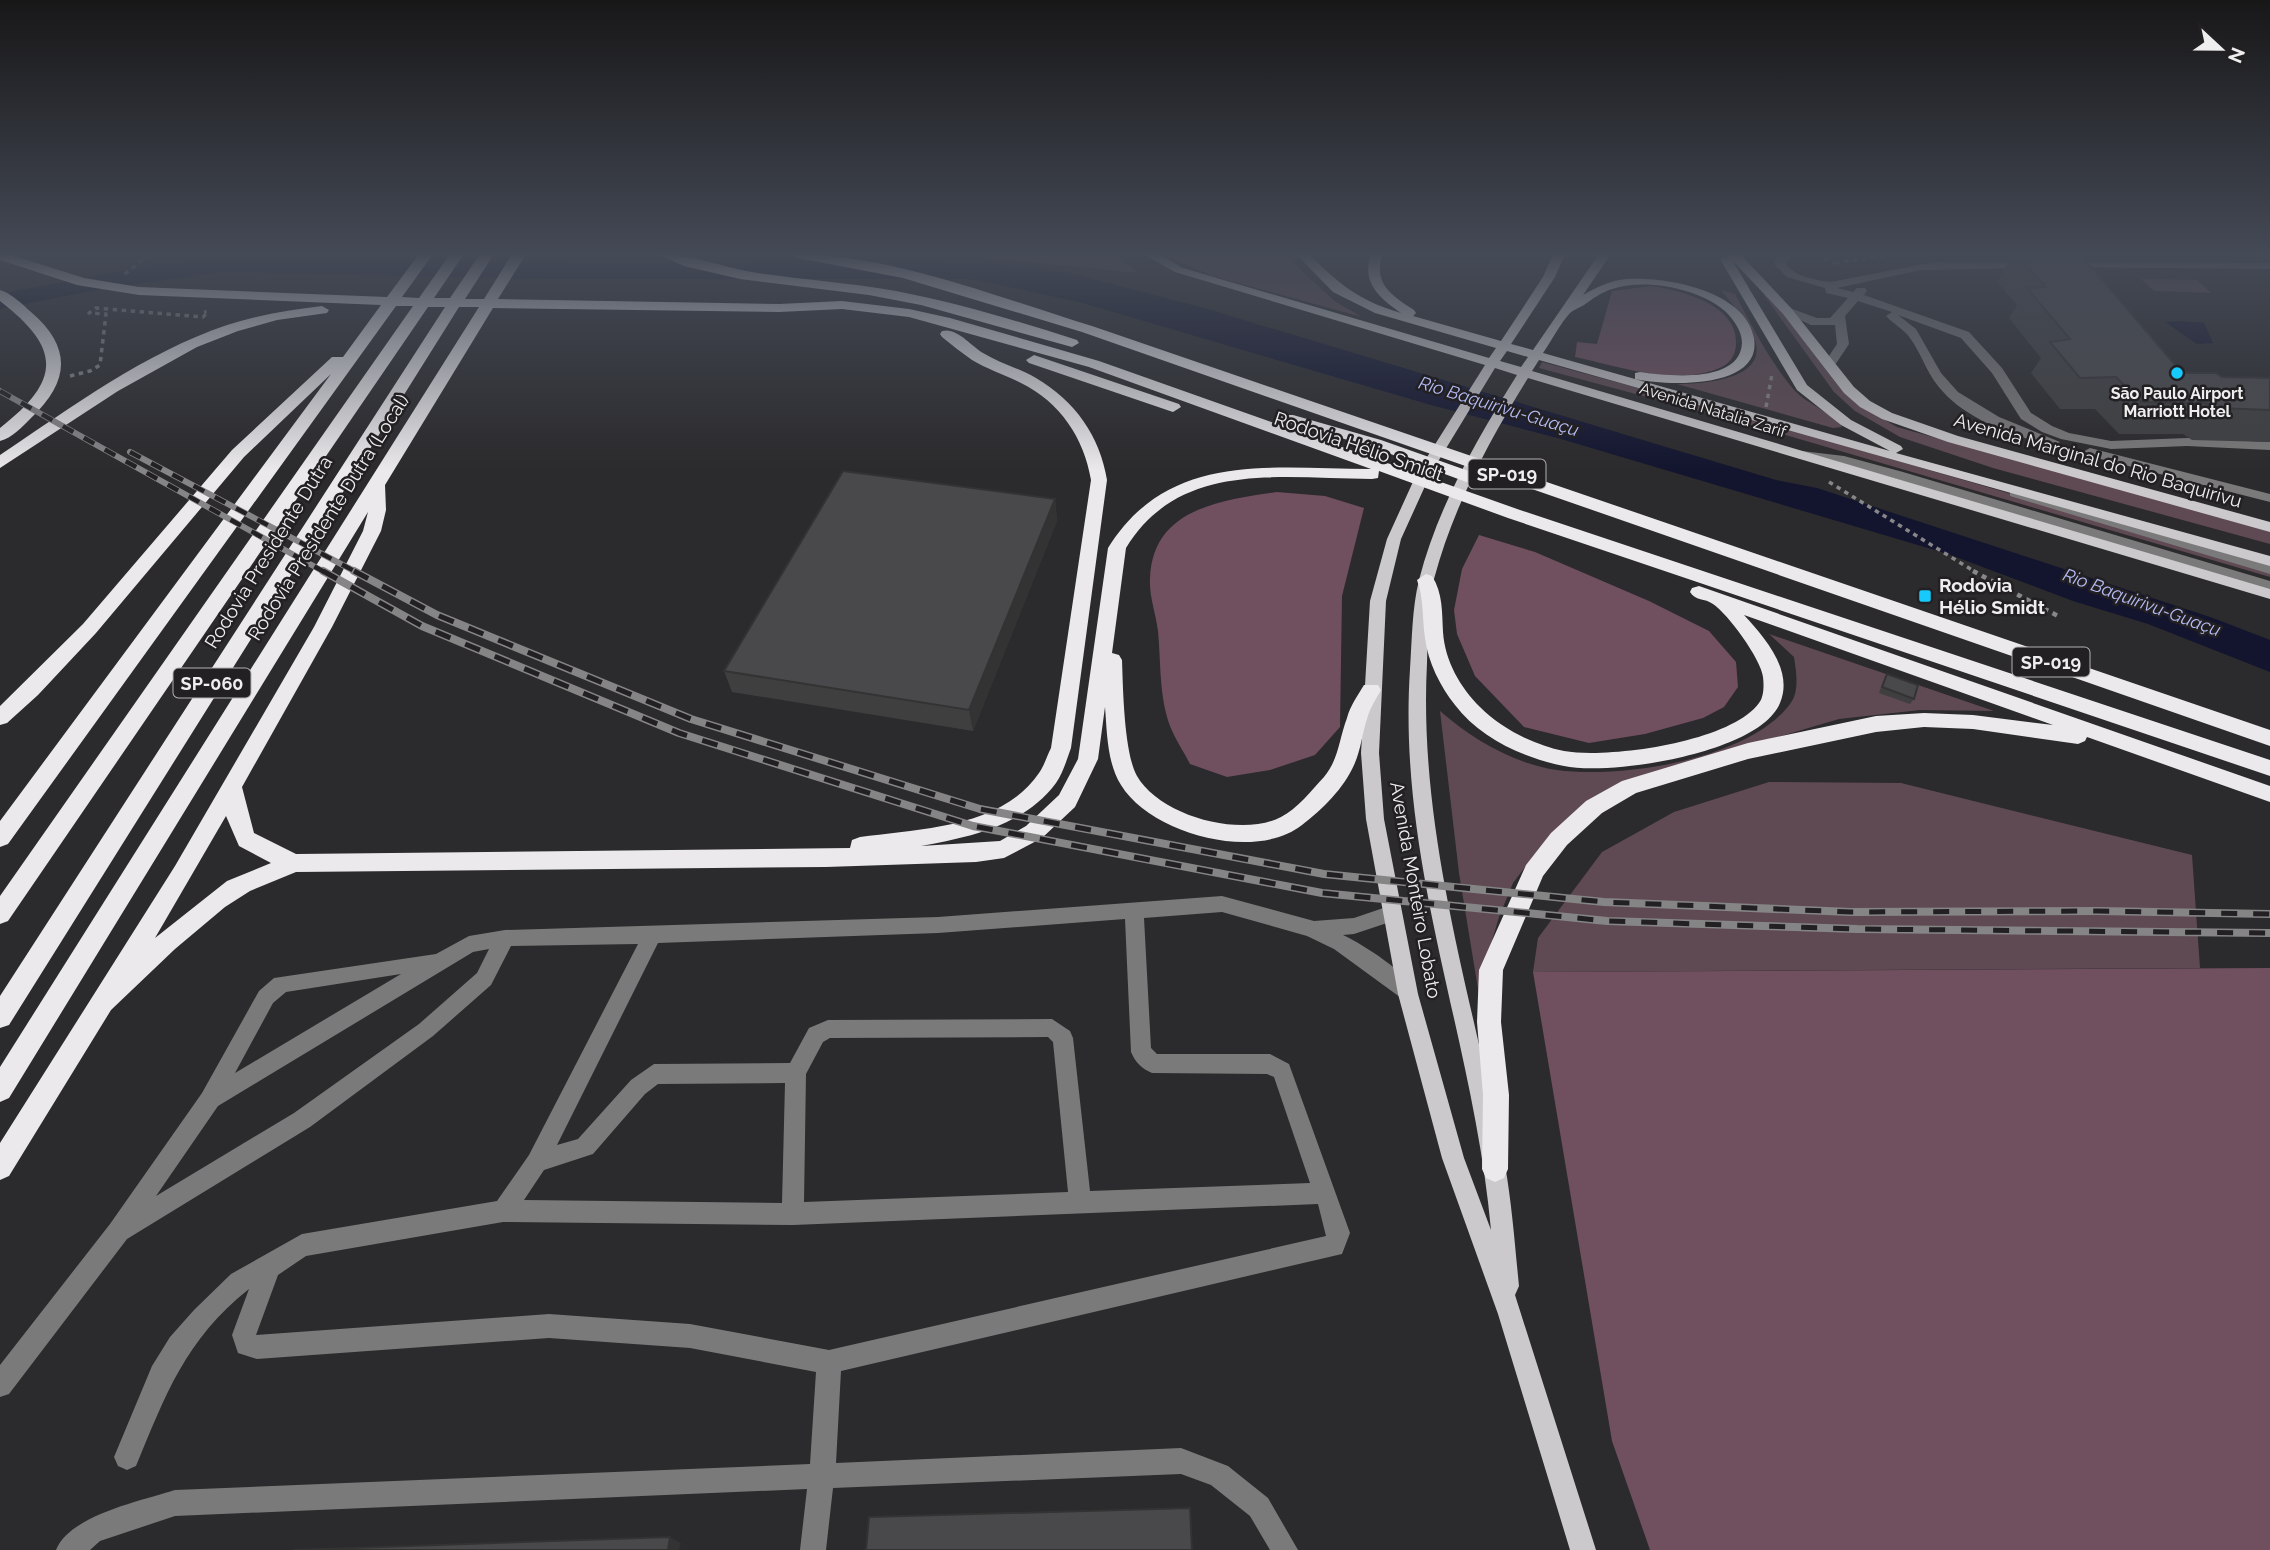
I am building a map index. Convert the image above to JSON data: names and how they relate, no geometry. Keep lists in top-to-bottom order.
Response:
{
  "streets": {
    "highway": [
      "Rodovia Hélio Smidt",
      "SP-019",
      "Rodovia Presidente Dutra (Local)",
      "Rodovia Presidente Dutra",
      "SP-060"
    ],
    "main road": ["Avenida Natalia Zarif", "Avenida Marginal do Rio Baquirivu", "Avenida Monteiro Lobato"]
  },
  "water": ["Rio Baquirivu-Guaçu"],
  "places": {
    "other": ["São Paulo Airport Marriott Hotel"],
    "transit": ["Rodovia Hélio Smidt"]
  },
  "north": "right"
}
